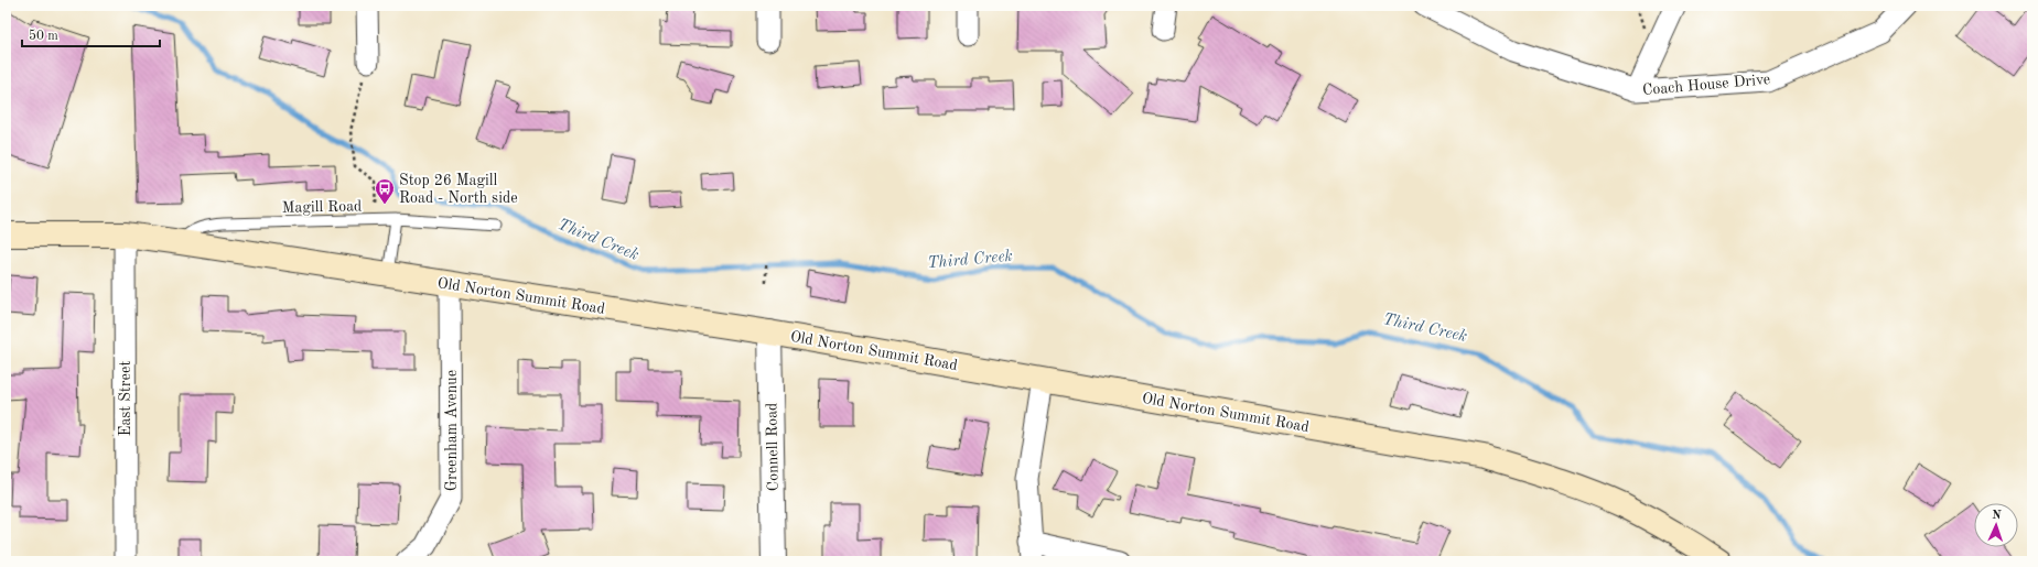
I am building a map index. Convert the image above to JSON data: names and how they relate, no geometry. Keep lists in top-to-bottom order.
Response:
{
  "streets": {
    "main road": ["Old Norton Summit Road"],
    "street": [
      "Coach House Drive",
      "East Street",
      "Greenham Avenue",
      "Connell Road"
    ],
    "lane": ["Magill Road"]
  },
  "crossings": [
    ["Magill Road", "Old Norton Summit Road"],
    ["Old Norton Summit Road", "East Street"],
    ["Old Norton Summit Road", "Greenham Avenue"],
    ["Old Norton Summit Road", "Connell Road"]
  ],
  "water": ["Third Creek"],
  "places": {
    "bus stop": ["Stop 26 Magill Road - North side"]
  },
  "scale_bar": "50 m",
  "north": "top"
}
